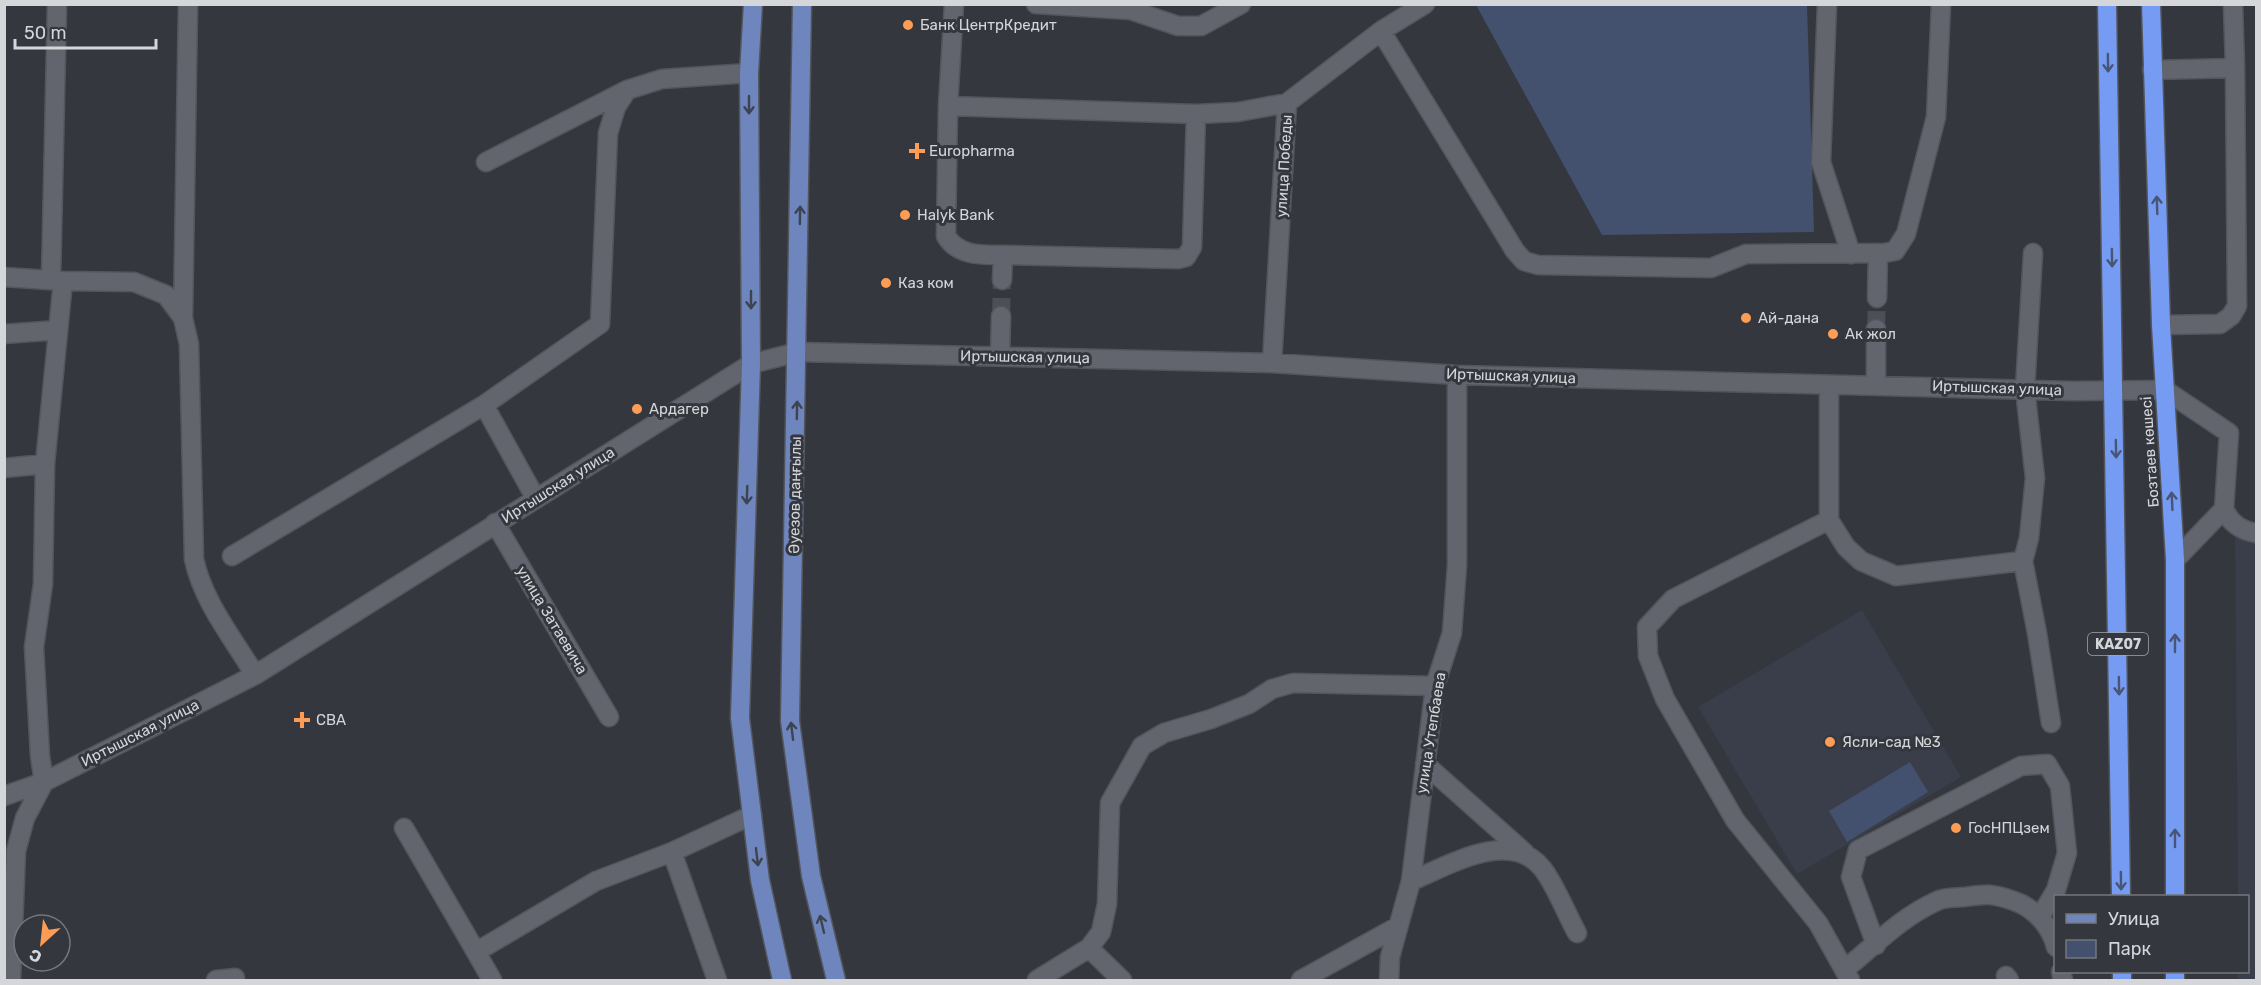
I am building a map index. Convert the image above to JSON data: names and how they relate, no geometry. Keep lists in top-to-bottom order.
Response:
{
  "streets": {
    "highway": ["Бозтаев көшесі", "KAZ07"],
    "main road": ["Әуезов даңғылы"],
    "street": [
      "улица Победы",
      "Иртышская улица",
      "улица Затаевича",
      "улица Утепбаева"
    ]
  },
  "crossings": [
    ["улица Победы", "Иртышская улица"],
    ["Иртышская улица", "Бозтаев көшесі"],
    ["Иртышская улица", "Әуезов даңғылы"],
    ["Иртышская улица", "улица Затаевича"],
    ["Иртышская улица", "улица Утепбаева"]
  ],
  "places": {
    "other": [
      "Банк ЦентрКредит",
      "Halyk Bank",
      "Каз ком",
      "Ай-дана",
      "Ак жол",
      "Ардагер",
      "Ясли-сад №3",
      "ГосНПЦзем"
    ],
    "health": ["Europharma", "СВА"]
  },
  "legend": ["Улица", "Парк"],
  "scale_bar": "50 m",
  "north": "bottom left"
}
